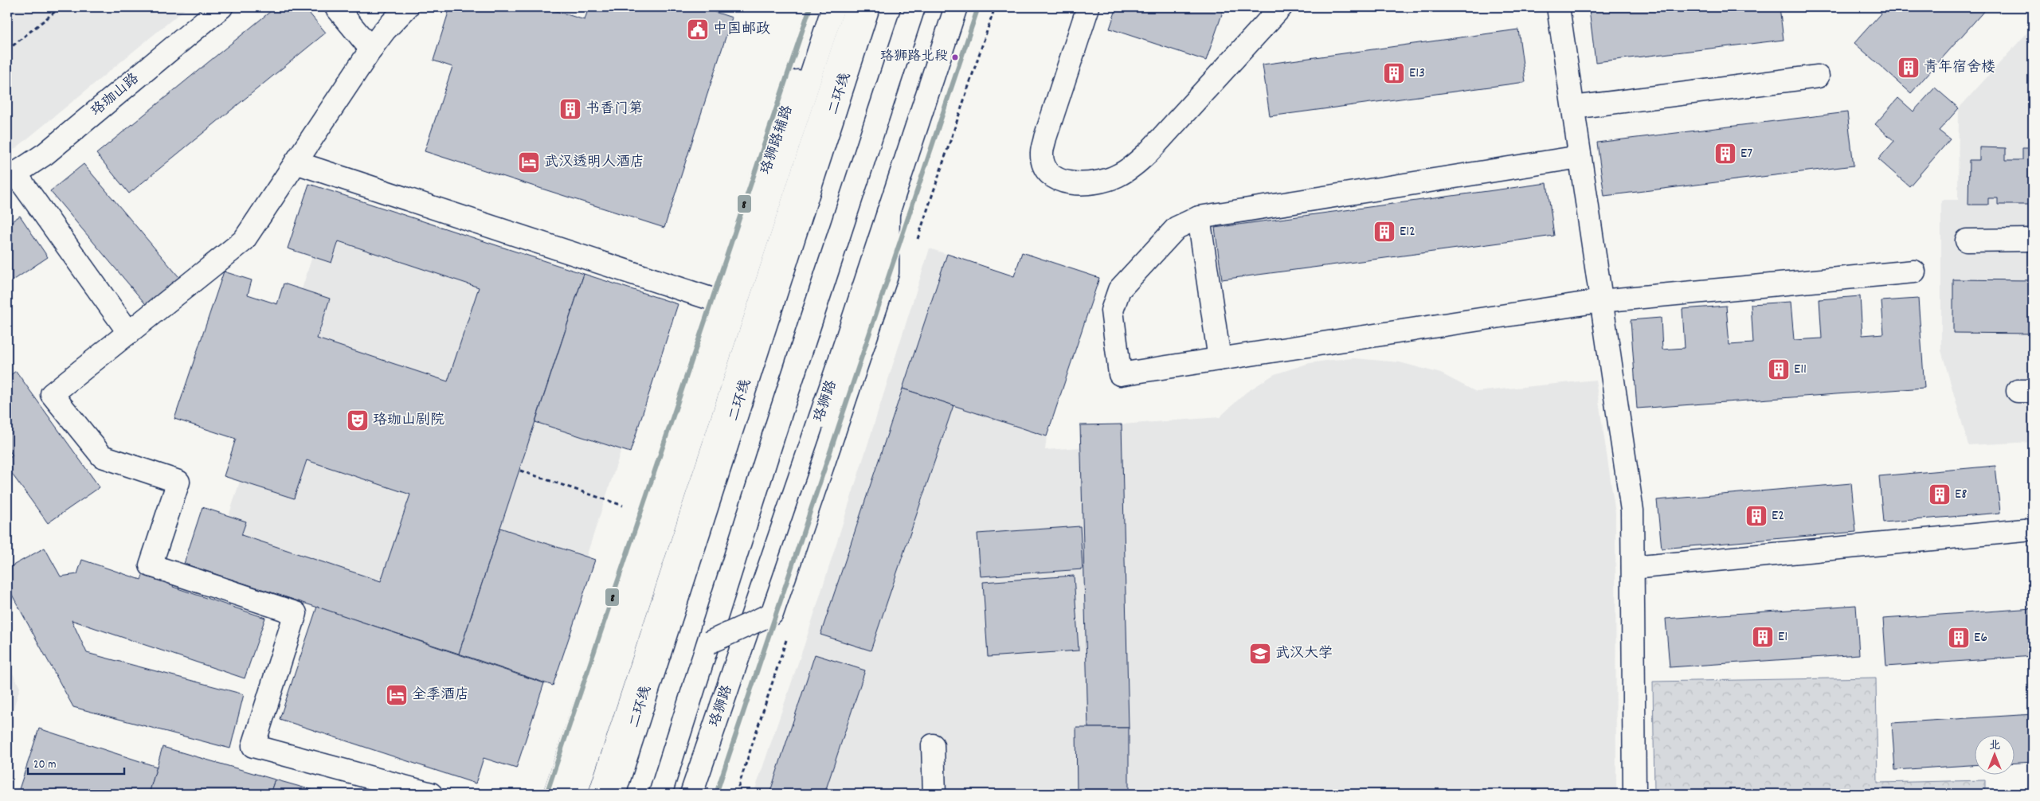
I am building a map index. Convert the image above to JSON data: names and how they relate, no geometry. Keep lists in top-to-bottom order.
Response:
{
  "streets": {
    "main road": [
      "二环线",
      "珞珈山路",
      "珞狮路辅路",
      "珞狮路"
    ]
  },
  "places": {
    "public building": ["中国邮政"],
    "other": ["珞狮路北段"],
    "building": [
      "青年宿舍楼",
      "E13",
      "书香门第",
      "E7",
      "E12",
      "E11",
      "E8",
      "E2",
      "E1",
      "E6"
    ],
    "hotel": ["武汉透明人酒店", "全季酒店"],
    "theatre": ["珞珈山剧院"],
    "school or university": ["武汉大学"]
  },
  "lines": ["transit line 8"],
  "scale_bar": "20 m",
  "north": "top"
}
